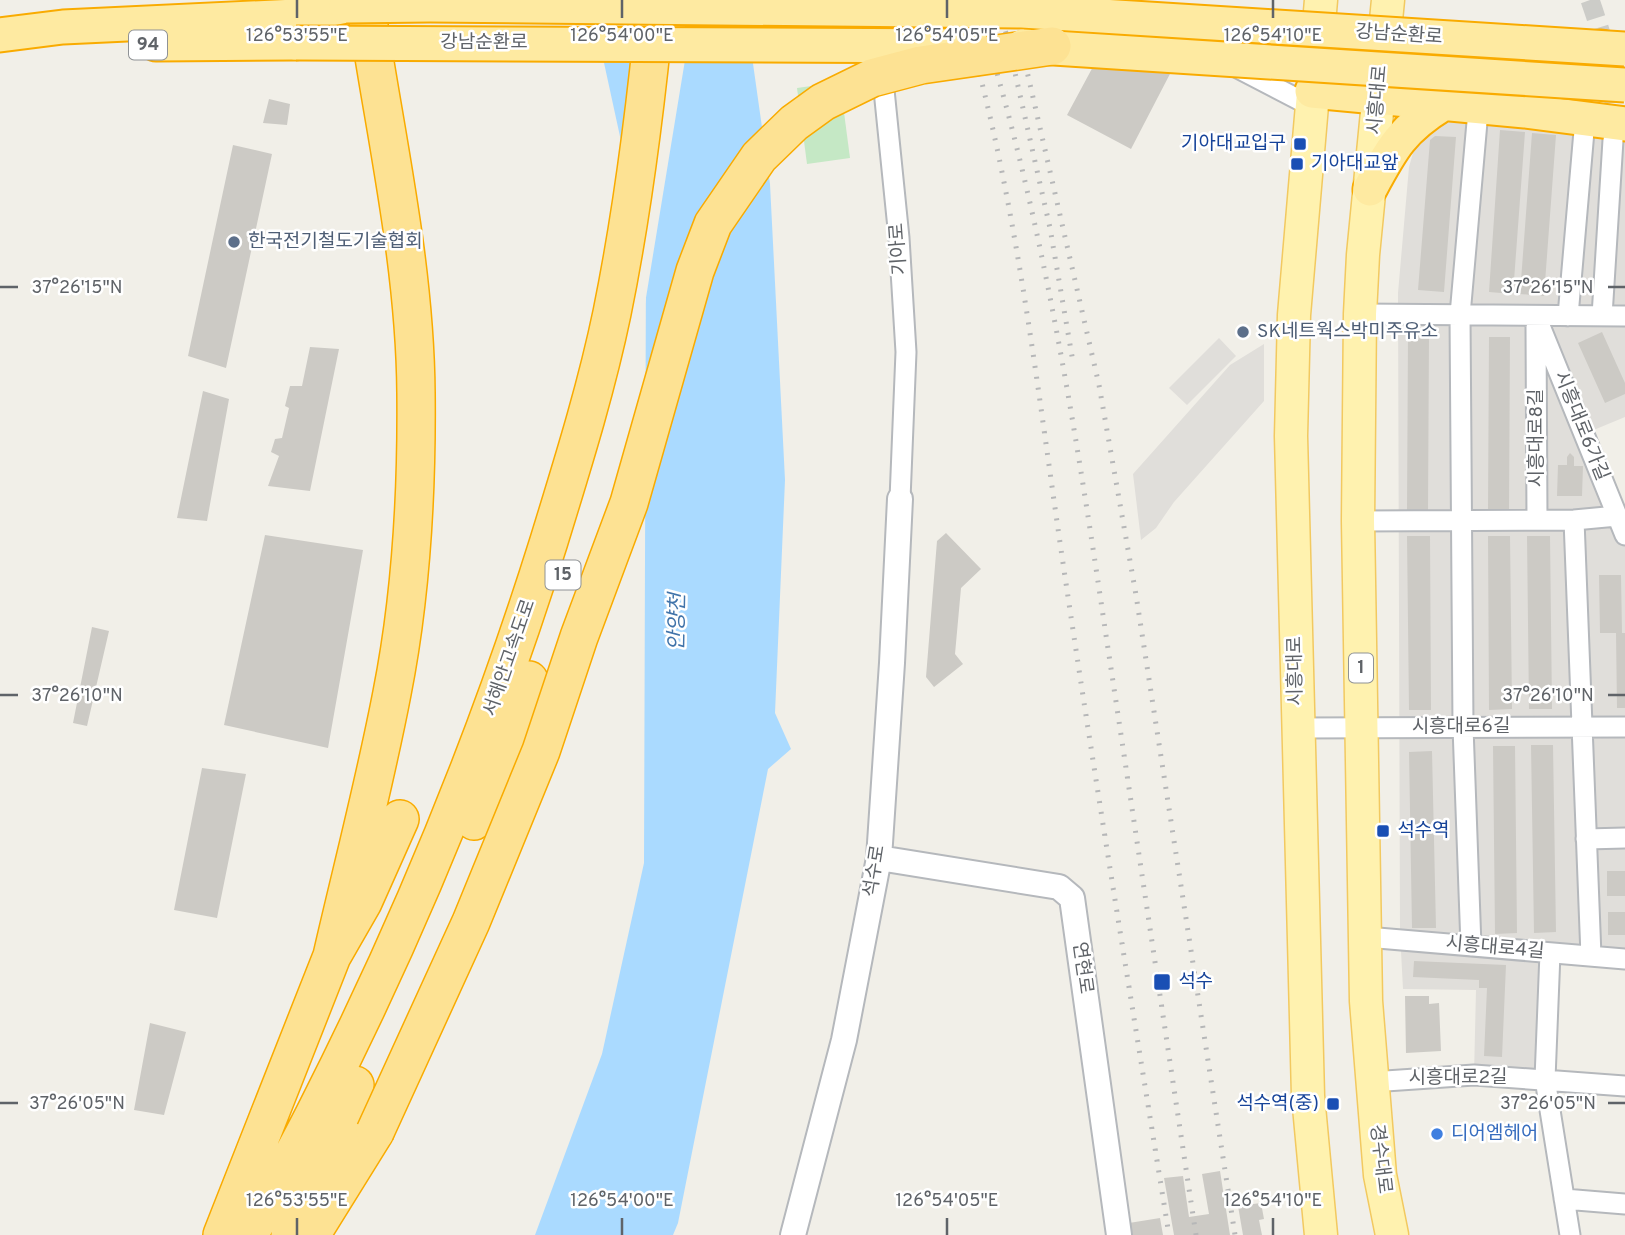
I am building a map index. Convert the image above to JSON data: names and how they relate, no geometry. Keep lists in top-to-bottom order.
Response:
{
  "streets": {
    "highway": [
      "강남순환로",
      "94",
      "15",
      "서해안고속도로"
    ],
    "main road": ["시흥대로", "1", "경수대로"],
    "street": [
      "기아로",
      "시흥대로6가길",
      "시흥대로8길",
      "시흥대로6길",
      "석수로",
      "시흥대로4길",
      "연현로",
      "시흥대로2길"
    ]
  },
  "crossings": [
    ["시흥대로", "시흥대로6길"],
    ["시흥대로", "시흥대로4길"],
    ["시흥대로", "시흥대로2길"],
    ["시흥대로", "경수대로"],
    ["기아로", "석수로"],
    ["시흥대로6가길", "시흥대로8길"],
    ["석수로", "연현로"],
    ["시흥대로2길", "경수대로"]
  ],
  "water": ["안양천"],
  "places": {
    "transit": [
      "기아대교입구",
      "기아대교앞",
      "석수역",
      "석수",
      "석수역(중)"
    ],
    "other": ["한국전기철도기술협회", "SK네트웍스박미주유소", "디어엠헤어"]
  },
  "coordinates": [
    "126°53'55\"E",
    "126°54'00\"E",
    "126°54'05\"E",
    "126°54'10\"E",
    "37°26'15\"N",
    "37°26'10\"N",
    "37°26'05\"N"
  ]
}
